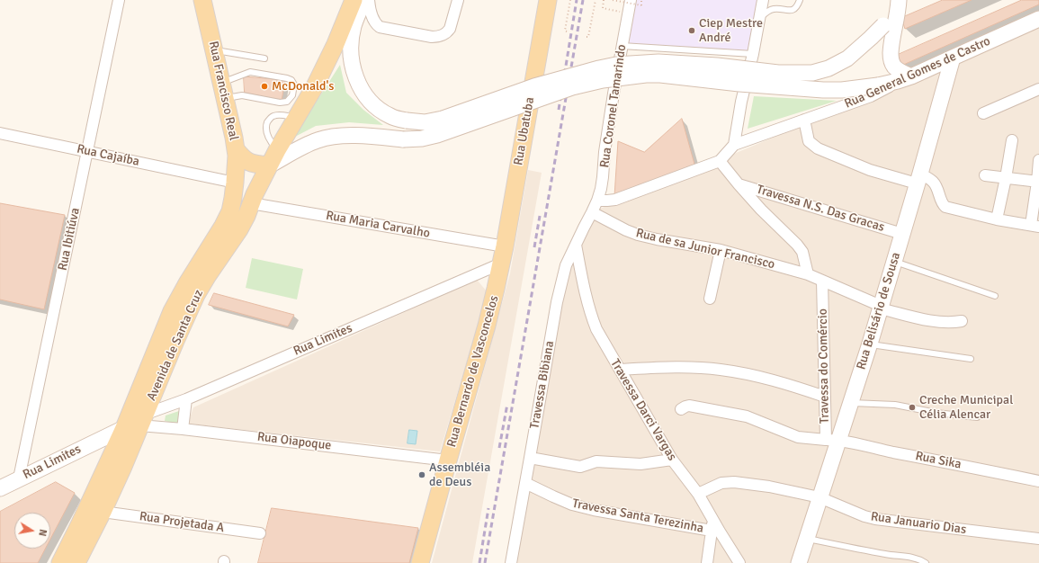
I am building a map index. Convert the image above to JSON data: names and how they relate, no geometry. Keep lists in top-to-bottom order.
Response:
{
  "streets": {
    "main road": [
      "Rua General Gomes de Castro",
      "Rua Francisco Real",
      "Rua Ubatuba",
      "Rua Belisário de Sousa",
      "Rua Limites",
      "Avenida de Santa Cruz",
      "Rua Bernardo de Vasconcelos"
    ],
    "street": [
      "Rua Coronel Tamarindo",
      "Rua Cajaíba",
      "Travessa N.S. Das Gracas",
      "Rua Maria Carvalho",
      "Rua Ibitiúva",
      "Rua de sa Junior Francisco",
      "Travessa do Comércio",
      "Travessa Bibiana",
      "Travessa Darci Vargas",
      "Rua Oiapoque",
      "Rua Sika",
      "Travessa Santa Terezinha",
      "Rua Projetada A",
      "Rua Januario Dias"
    ]
  },
  "crossings": [
    ["Rua General Gomes de Castro", "Rua Coronel Tamarindo"],
    ["Rua General Gomes de Castro", "Rua Belisário de Sousa"],
    ["Rua Francisco Real", "Rua Cajaíba"],
    ["Rua Francisco Real", "Avenida de Santa Cruz"],
    ["Rua Coronel Tamarindo", "Rua de sa Junior Francisco"],
    ["Rua Coronel Tamarindo", "Travessa Bibiana"],
    ["Rua Ubatuba", "Rua Maria Carvalho"],
    ["Rua Ubatuba", "Rua Limites"],
    ["Rua Ubatuba", "Rua Bernardo de Vasconcelos"],
    ["Rua Cajaíba", "Rua Ibitiúva"],
    ["Rua Cajaíba", "Avenida de Santa Cruz"],
    ["Travessa N.S. Das Gracas", "Rua Belisário de Sousa"],
    ["Rua Maria Carvalho", "Avenida de Santa Cruz"],
    ["Rua Ibitiúva", "Rua Limites"],
    ["Rua de sa Junior Francisco", "Rua Belisário de Sousa"],
    ["Rua de sa Junior Francisco", "Travessa do Comércio"],
    ["Rua de sa Junior Francisco", "Travessa Bibiana"],
    ["Rua Belisário de Sousa", "Travessa do Comércio"],
    ["Rua Belisário de Sousa", "Rua Sika"],
    ["Rua Belisário de Sousa", "Rua Januario Dias"],
    ["Rua Limites", "Avenida de Santa Cruz"],
    ["Rua Limites", "Rua Bernardo de Vasconcelos"],
    ["Rua Limites", "Rua Oiapoque"],
    ["Avenida de Santa Cruz", "Rua Oiapoque"],
    ["Avenida de Santa Cruz", "Rua Projetada A"],
    ["Travessa do Comércio", "Rua Sika"],
    ["Rua Bernardo de Vasconcelos", "Rua Oiapoque"],
    ["Travessa Bibiana", "Travessa Darci Vargas"],
    ["Travessa Bibiana", "Travessa Santa Terezinha"],
    ["Travessa Darci Vargas", "Travessa Santa Terezinha"],
    ["Travessa Darci Vargas", "Rua Januario Dias"]
  ],
  "places": [
    "Ciep Mestre André",
    "McDonald's",
    "Creche Municipal Célia Alencar",
    "Assembléia de Deus"
  ],
  "north": "right"
}
